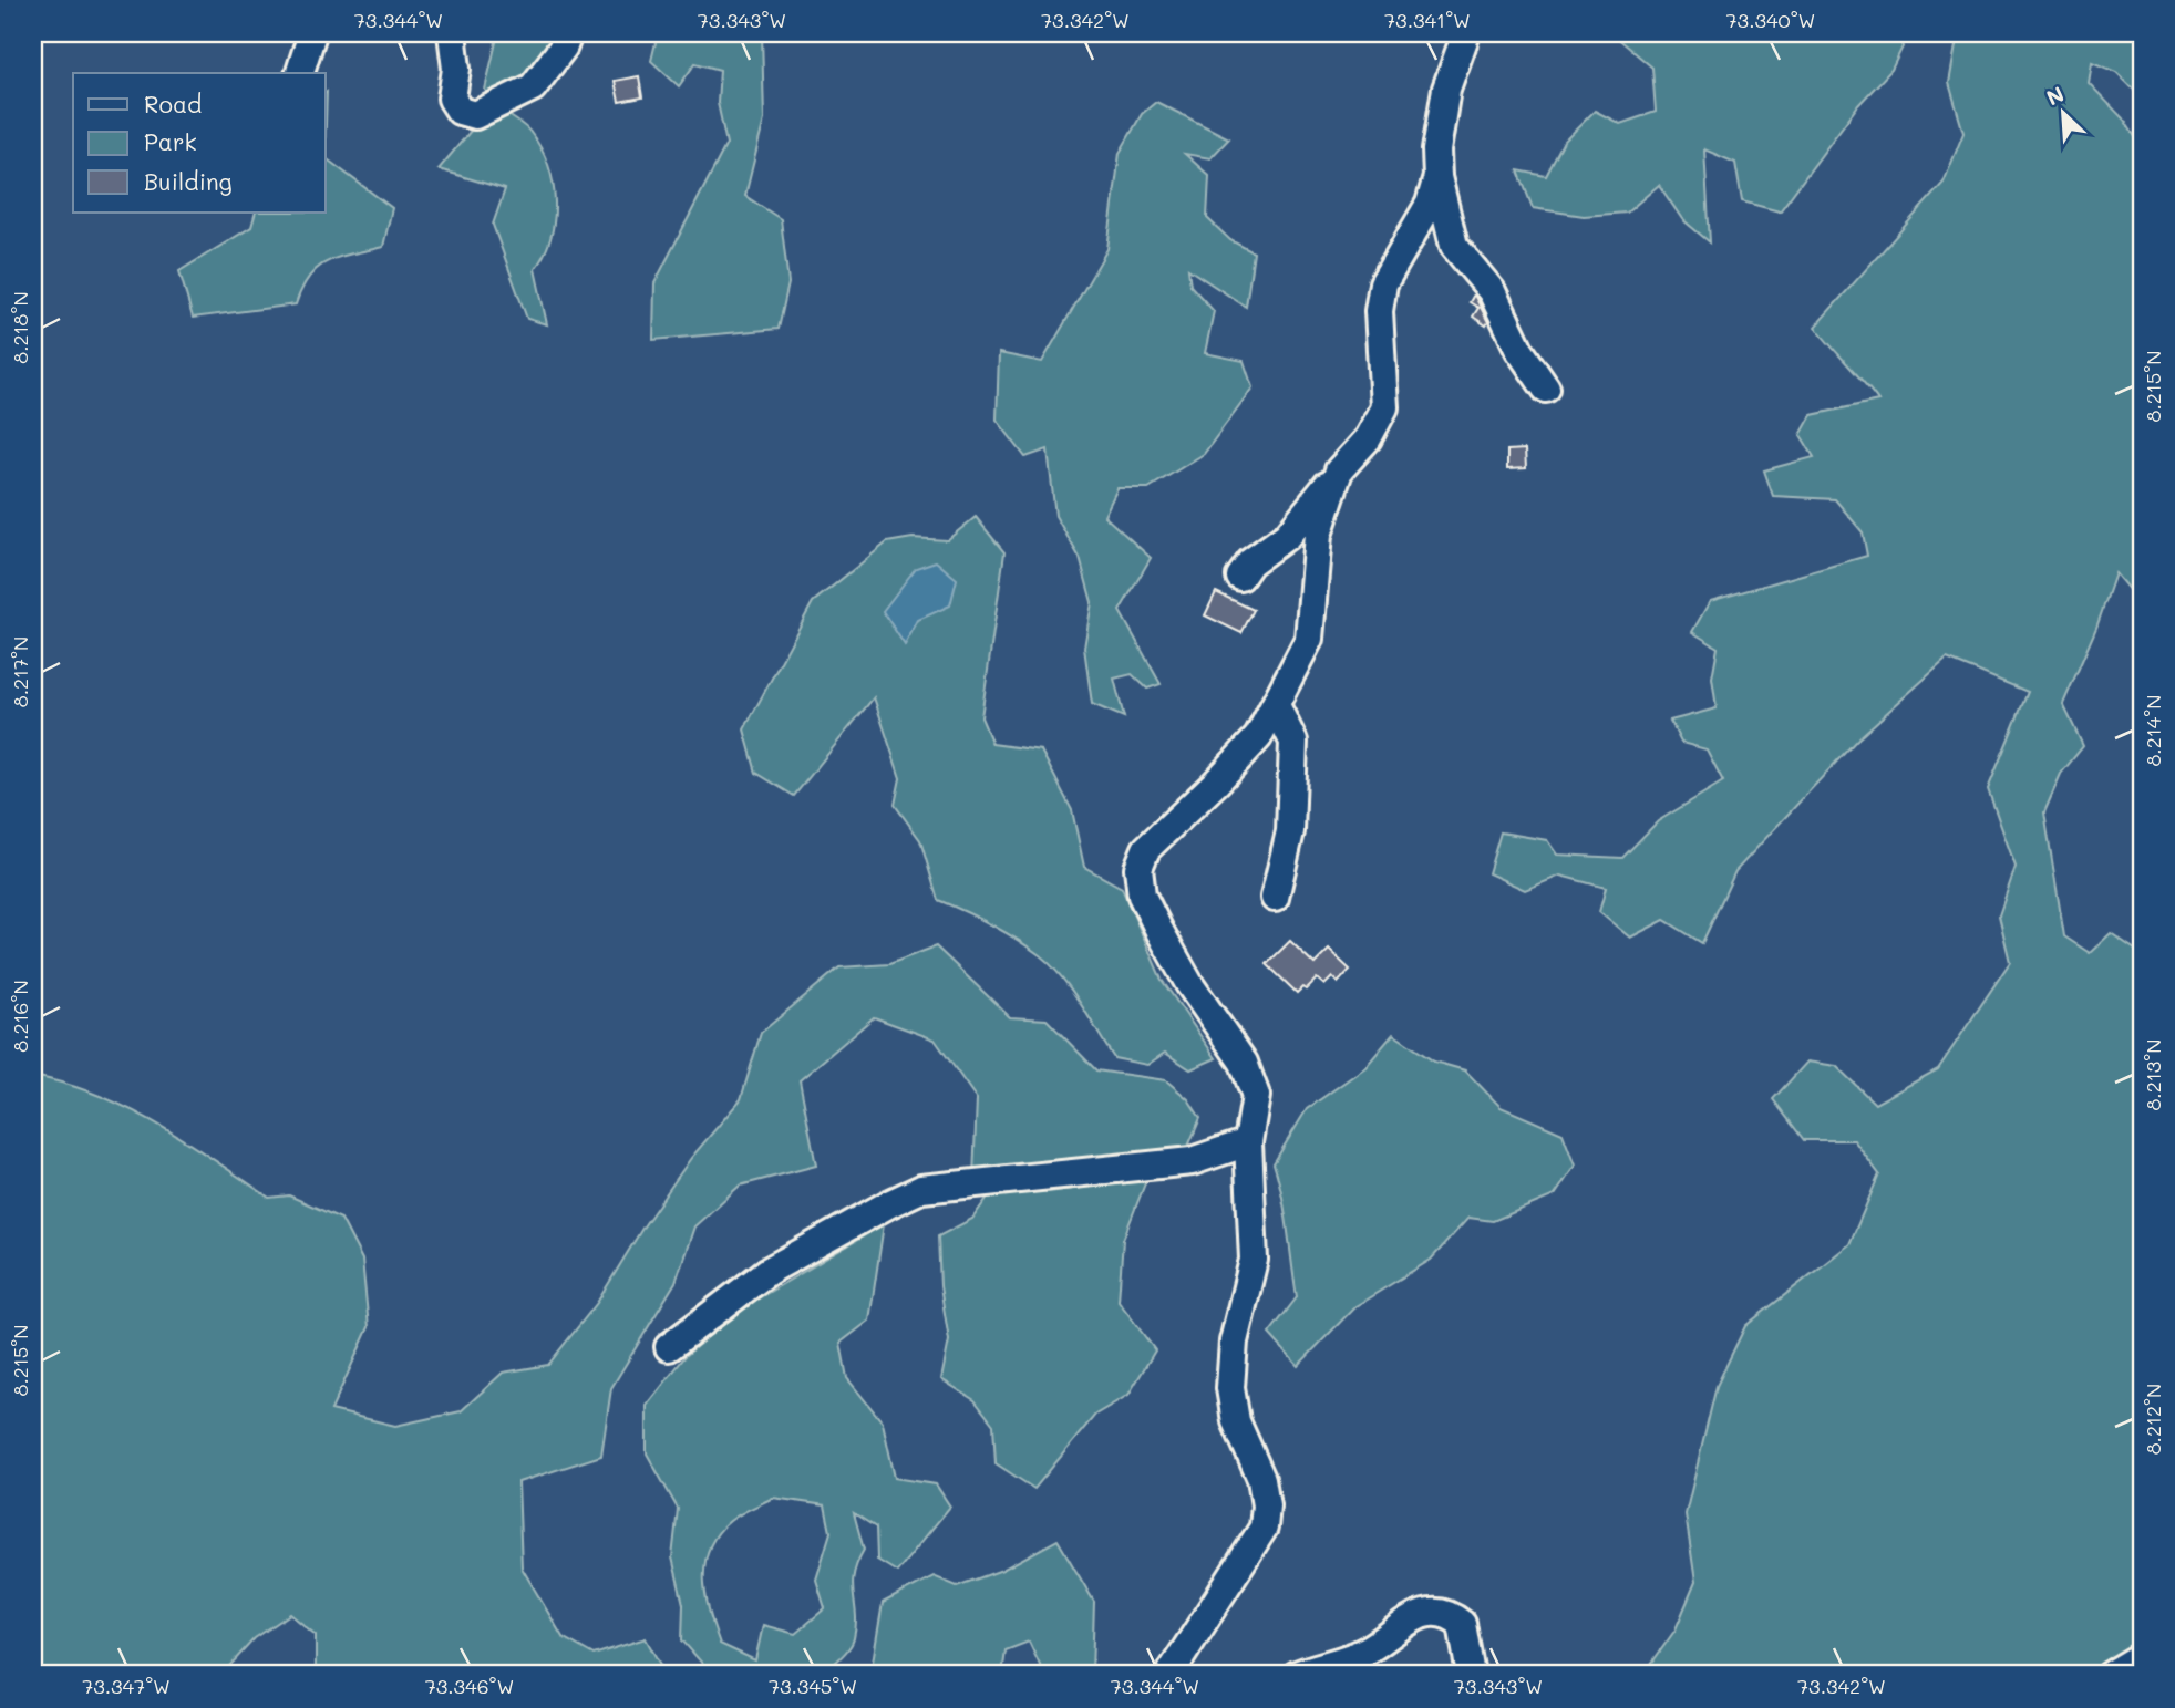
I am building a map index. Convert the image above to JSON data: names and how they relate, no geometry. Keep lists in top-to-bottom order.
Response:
{
  "legend": ["Road", "Park", "Building"],
  "north": "top left",
  "coordinates": [
    "73.344°W",
    "73.343°W",
    "73.342°W",
    "73.341°W",
    "73.340°W",
    "8.218°N",
    "8.215°N",
    "8.217°N",
    "8.214°N",
    "8.216°N",
    "8.213°N",
    "8.212°N",
    "73.347°W",
    "73.346°W",
    "73.345°W"
  ]
}
